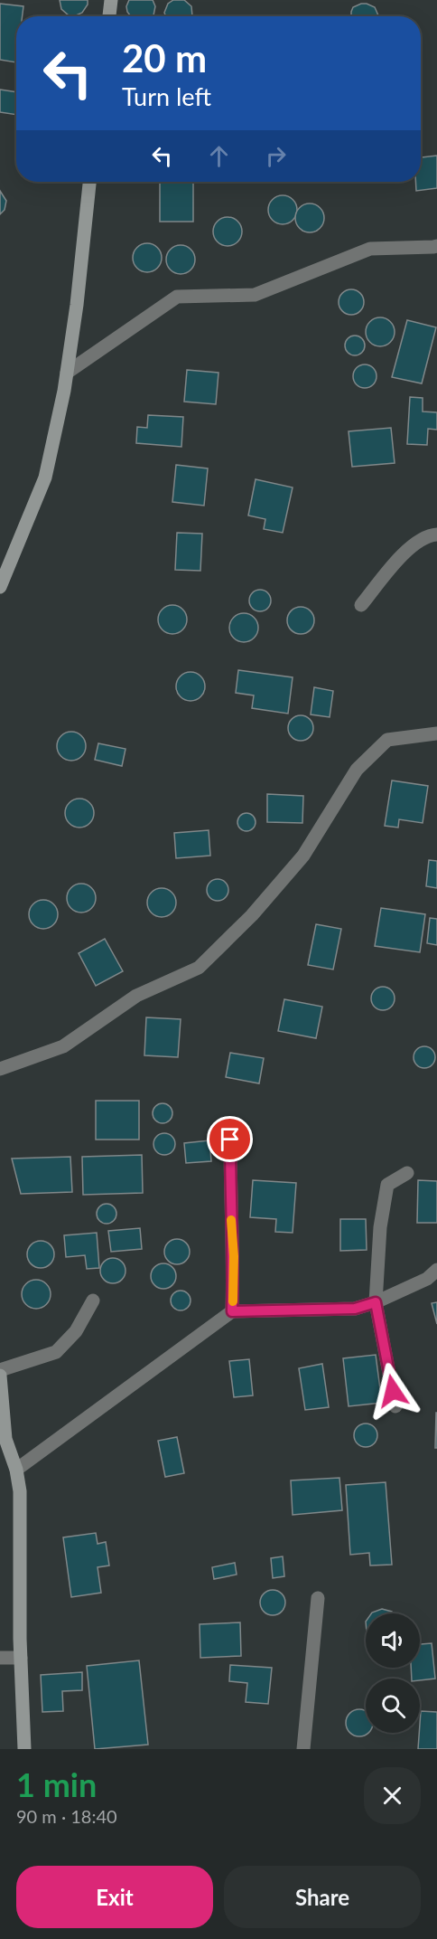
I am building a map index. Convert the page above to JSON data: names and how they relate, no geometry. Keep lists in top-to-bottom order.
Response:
{
  "page": {
    "turn": ["20 m", "Turn left"],
    "heading": ["1 min", "90 m · 18:40"],
    "buttons": ["Exit", "Share"]
  }
}
